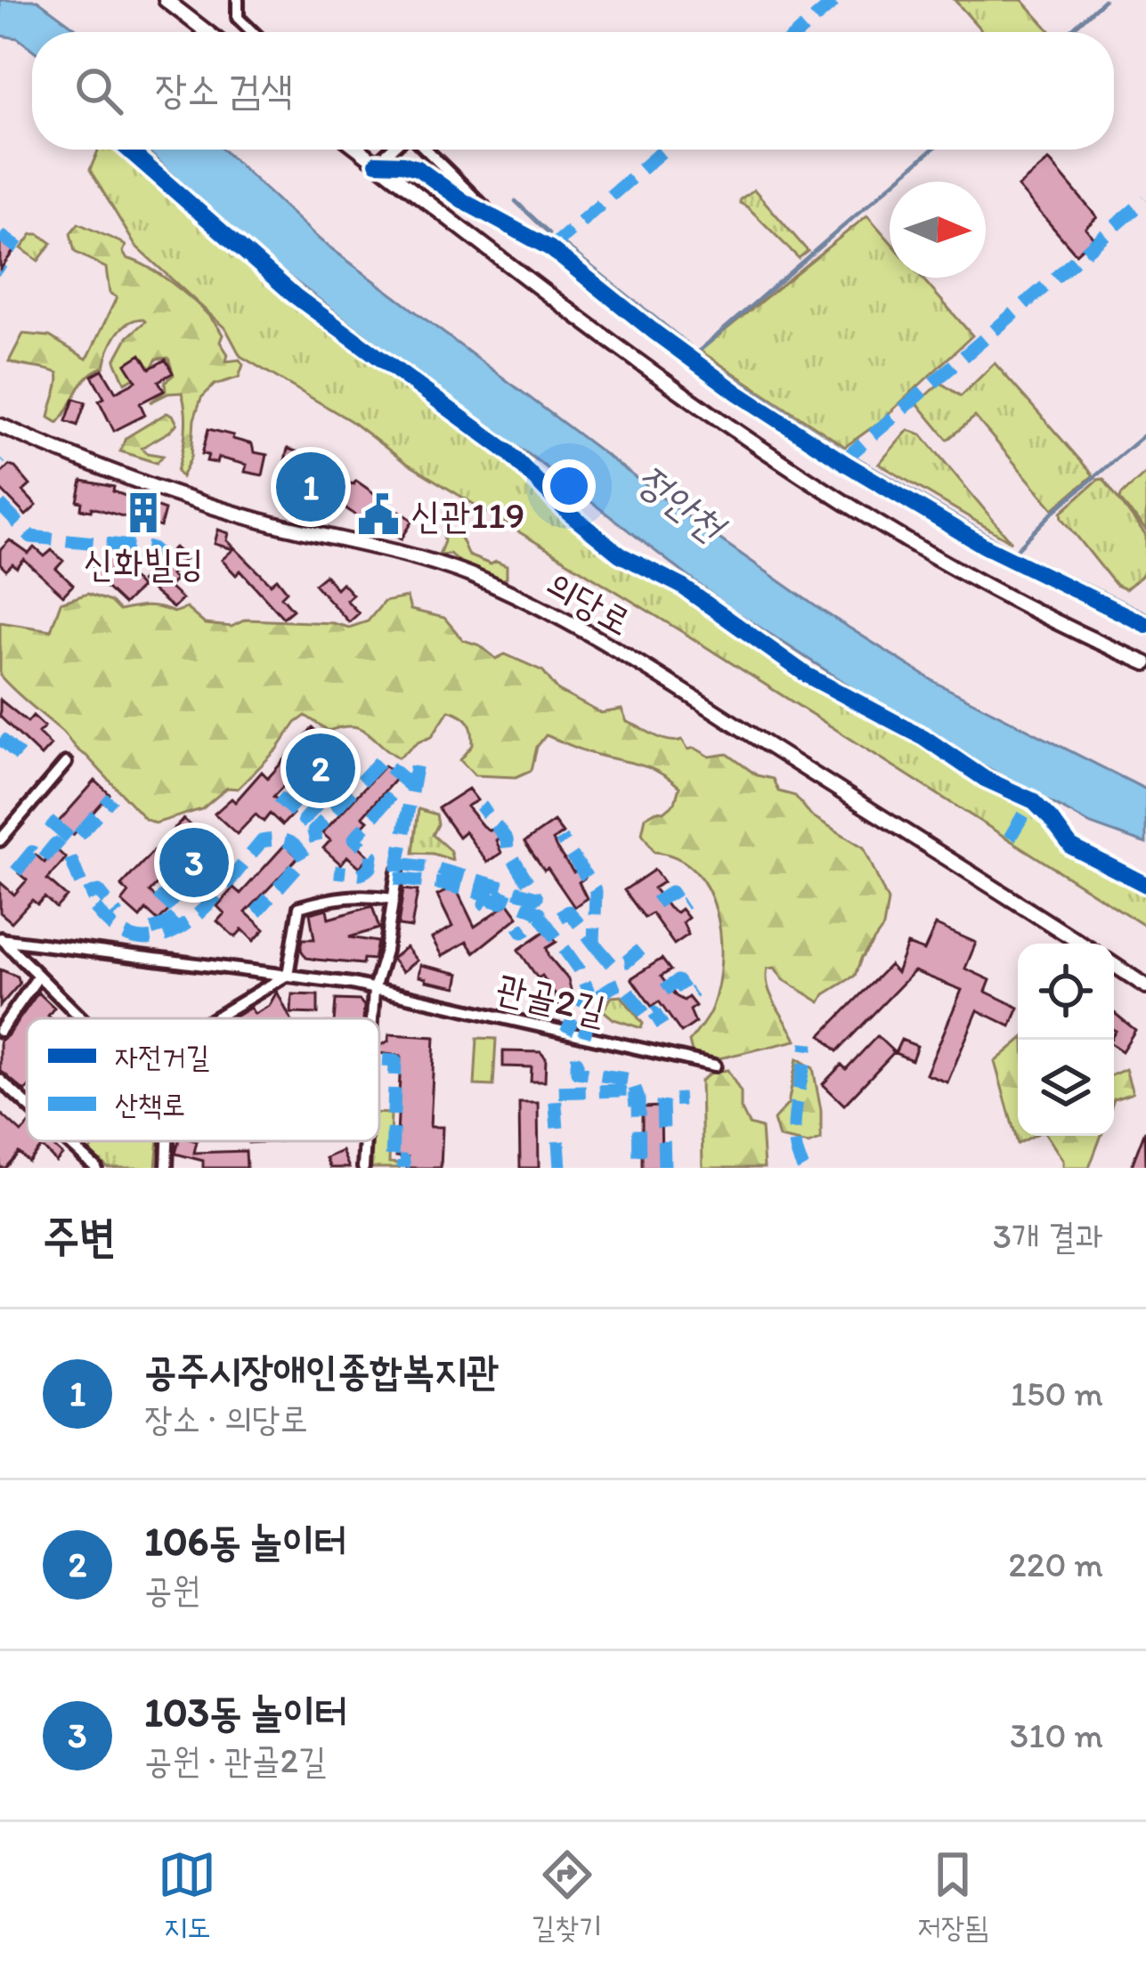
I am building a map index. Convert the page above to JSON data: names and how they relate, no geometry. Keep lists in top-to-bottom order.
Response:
{
  "streets": {
    "main road": ["의당로"],
    "street": ["관골2길"]
  },
  "water": ["정안천"],
  "places": {
    "building": ["신화빌딩"],
    "public building": ["신관119"]
  },
  "legend": ["자전거길", "산책로"],
  "north": "right",
  "page": {
    "search": "장소 검색",
    "pins": ["1", "2", "3"],
    "heading": ["주변", "3개 결과"],
    "list": [
      {
        "mark": "1",
        "name": "공주시장애인종합복지관",
        "note": "장소 · 의당로",
        "value": "150 m"
      },
      {
        "mark": "2",
        "name": "106동 놀이터",
        "note": "공원",
        "value": "220 m"
      },
      {
        "mark": "3",
        "name": "103동 놀이터",
        "note": "공원 · 관골2길",
        "value": "310 m"
      }
    ],
    "nav": ["지도", "길찾기", "저장됨"]
  }
}
